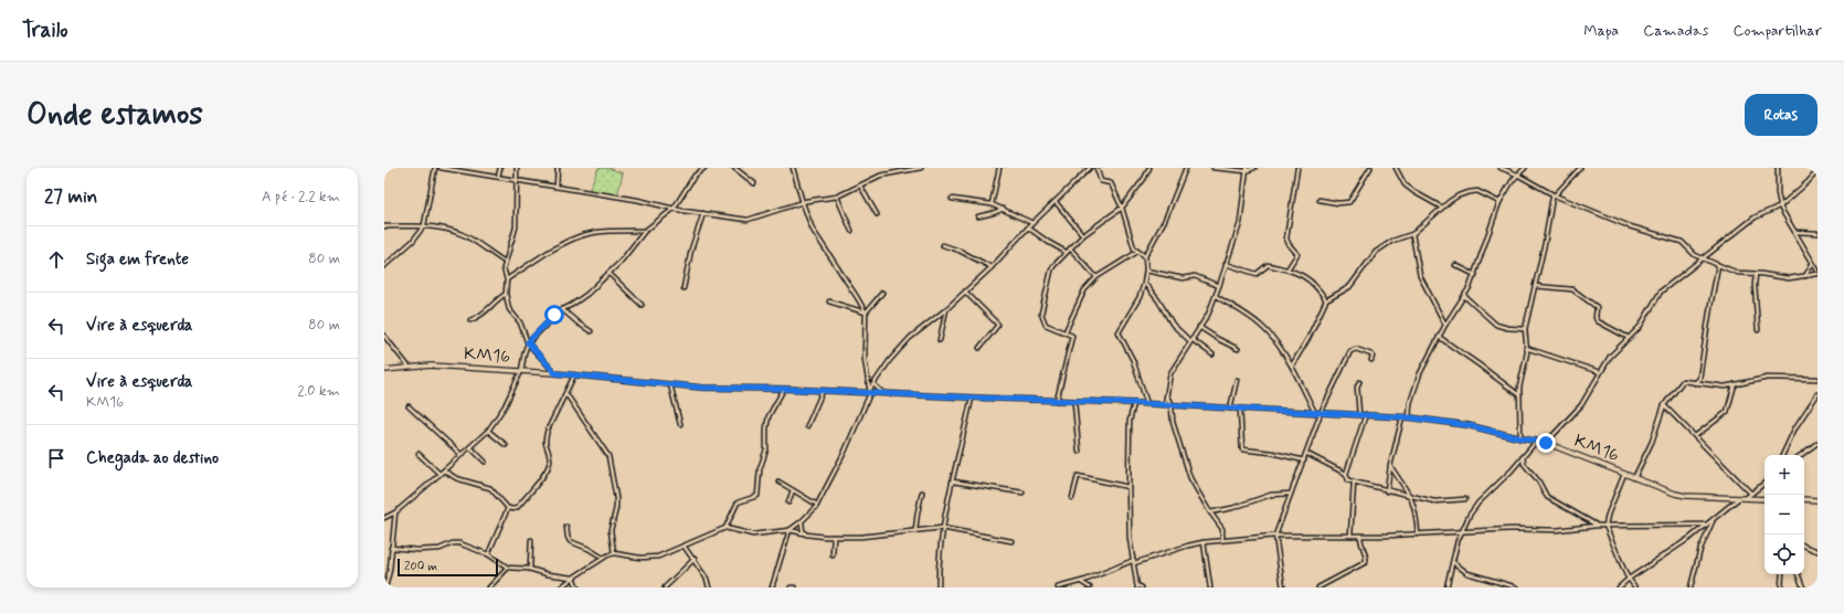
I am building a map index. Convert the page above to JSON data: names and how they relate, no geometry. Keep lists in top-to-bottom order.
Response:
{
  "streets": {
    "street": ["KM16"]
  },
  "scale_bar": "200 m",
  "page": {
    "header": "Trailo",
    "nav": ["Mapa", "Camadas", "Compartilhar"],
    "buttons": "Rotas",
    "title": "Onde estamos",
    "heading": ["27 min", "A pé · 2.2 km"],
    "list": [
      ["Siga em frente", "80 m"],
      ["Vire à esquerda", "80 m"],
      ["Vire à esquerda", "KM16", "2.0 km"],
      "Chegada ao destino"
    ],
    "map_buttons": ["+", "−"],
    "scale": "200 m"
  }
}
